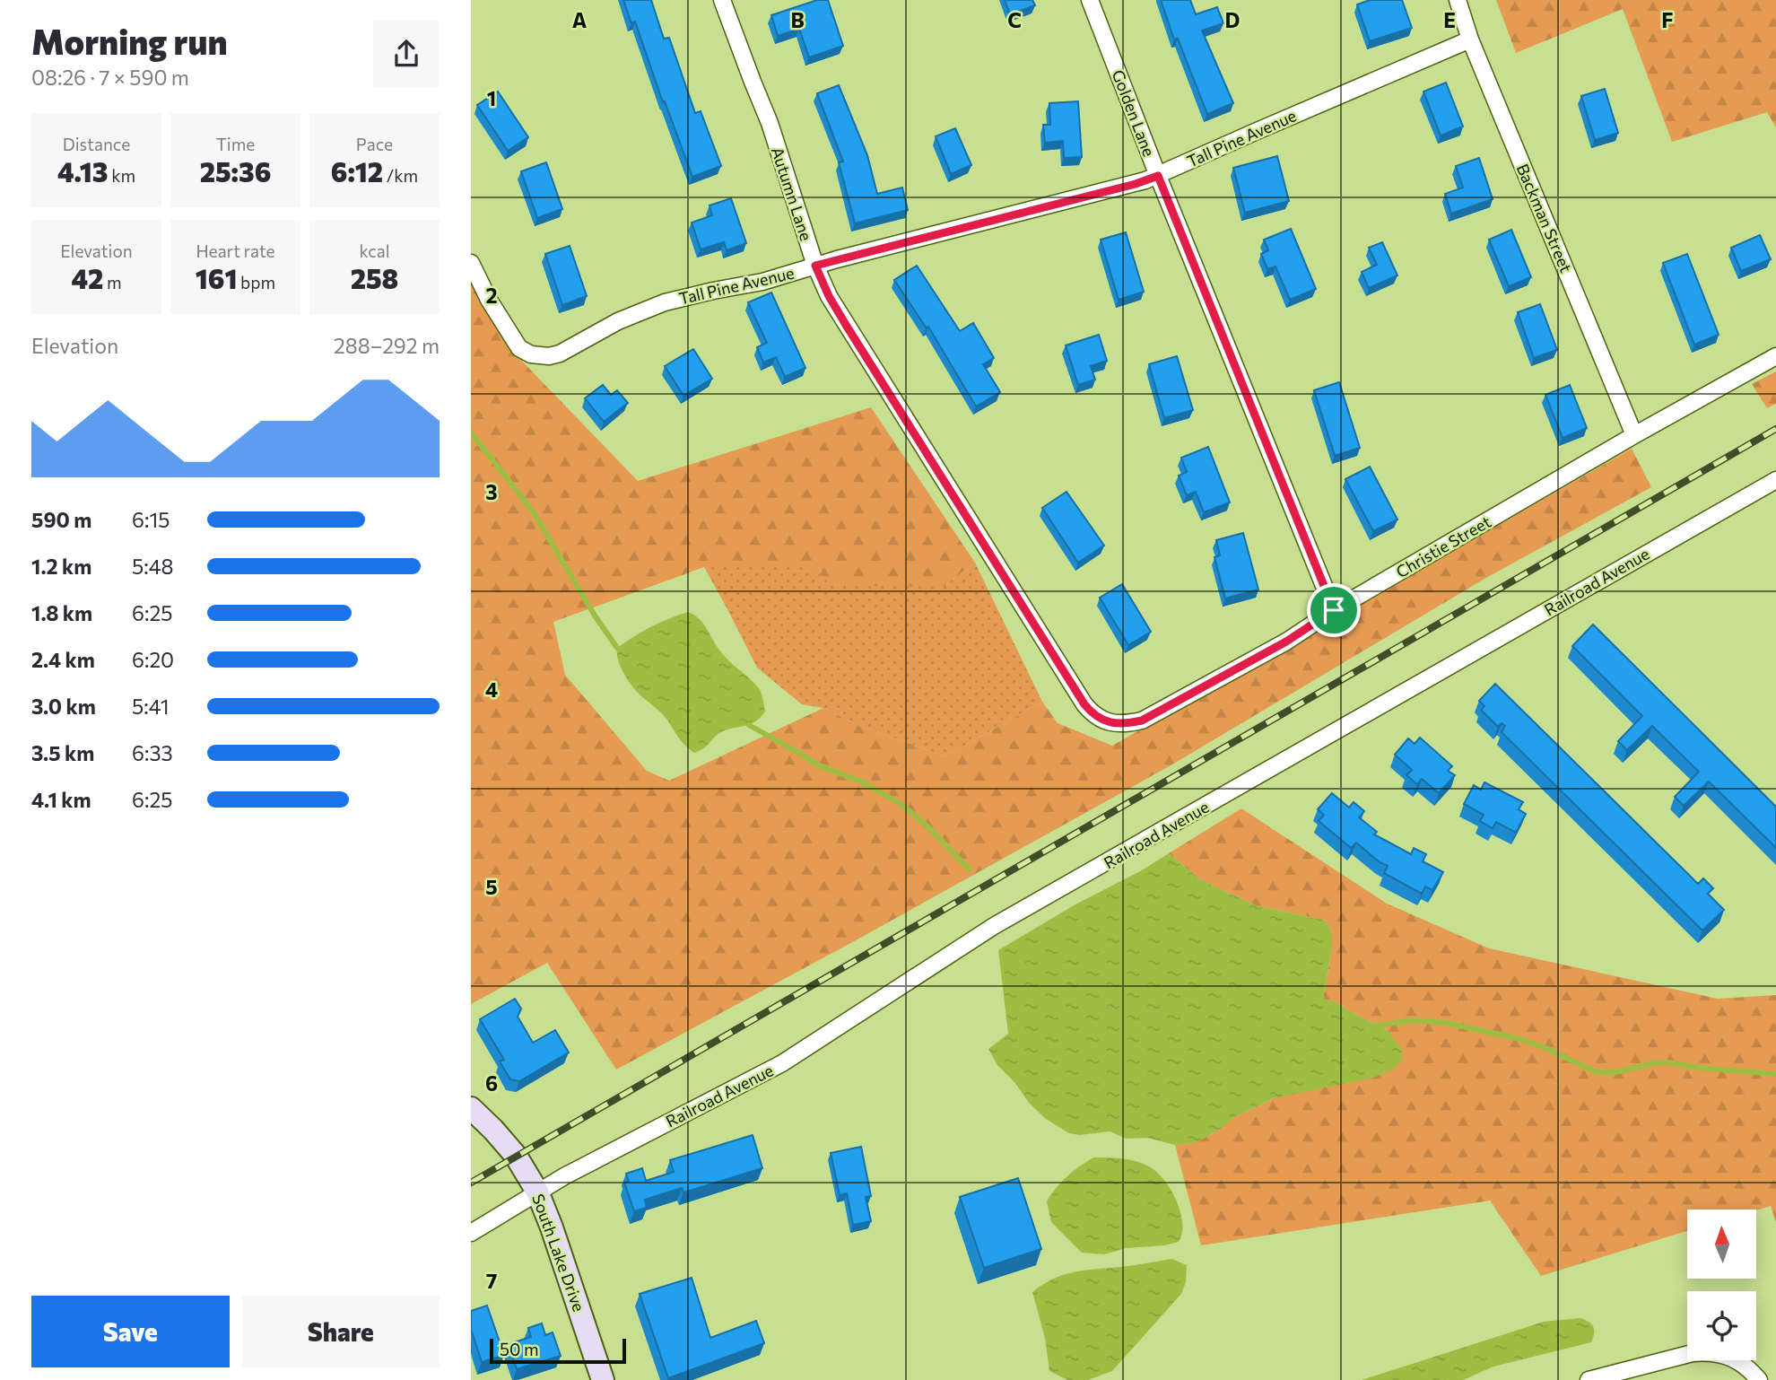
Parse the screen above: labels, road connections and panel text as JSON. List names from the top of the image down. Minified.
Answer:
{"streets":{"main road":["South Lake Drive"],"street":["Golden Lane","Tall Pine Avenue","Autumn Lane","Backman Street","Christie Street","Railroad Avenue"]},"crossings":[["Golden Lane","Tall Pine Avenue"],["Golden Lane","Christie Street"],["Tall Pine Avenue","Autumn Lane"],["Tall Pine Avenue","Backman Street"],["Autumn Lane","Christie Street"],["Backman Street","Christie Street"],["Railroad Avenue","South Lake Drive"]],"scale_bar":"50 m","north":"top","page":{"heading":["Morning run","08:26 · 7 × 590 m"],"stats":[["Distance","4.13 km"],["Time","25:36"],["Pace","6:12 /km"],["Elevation","42 m"],["Heart rate","161 bpm"],["kcal","258"]],"chart":["Elevation","288–292 m"],"list":[{"name":"590 m","note":"6:15"},{"name":"1.2 km","note":"5:48"},{"name":"1.8 km","note":"6:25"},{"name":"2.4 km","note":"6:20"},{"name":"3.0 km","note":"5:41"},{"name":"3.5 km","note":"6:33"},{"name":"4.1 km","note":"6:25"}],"buttons":["Save","Share"],"scale":"50 m"},"grid":{"columns":["A","B","C","D","E","F"],"rows":["1","2","3","4","5","6","7"]}}
